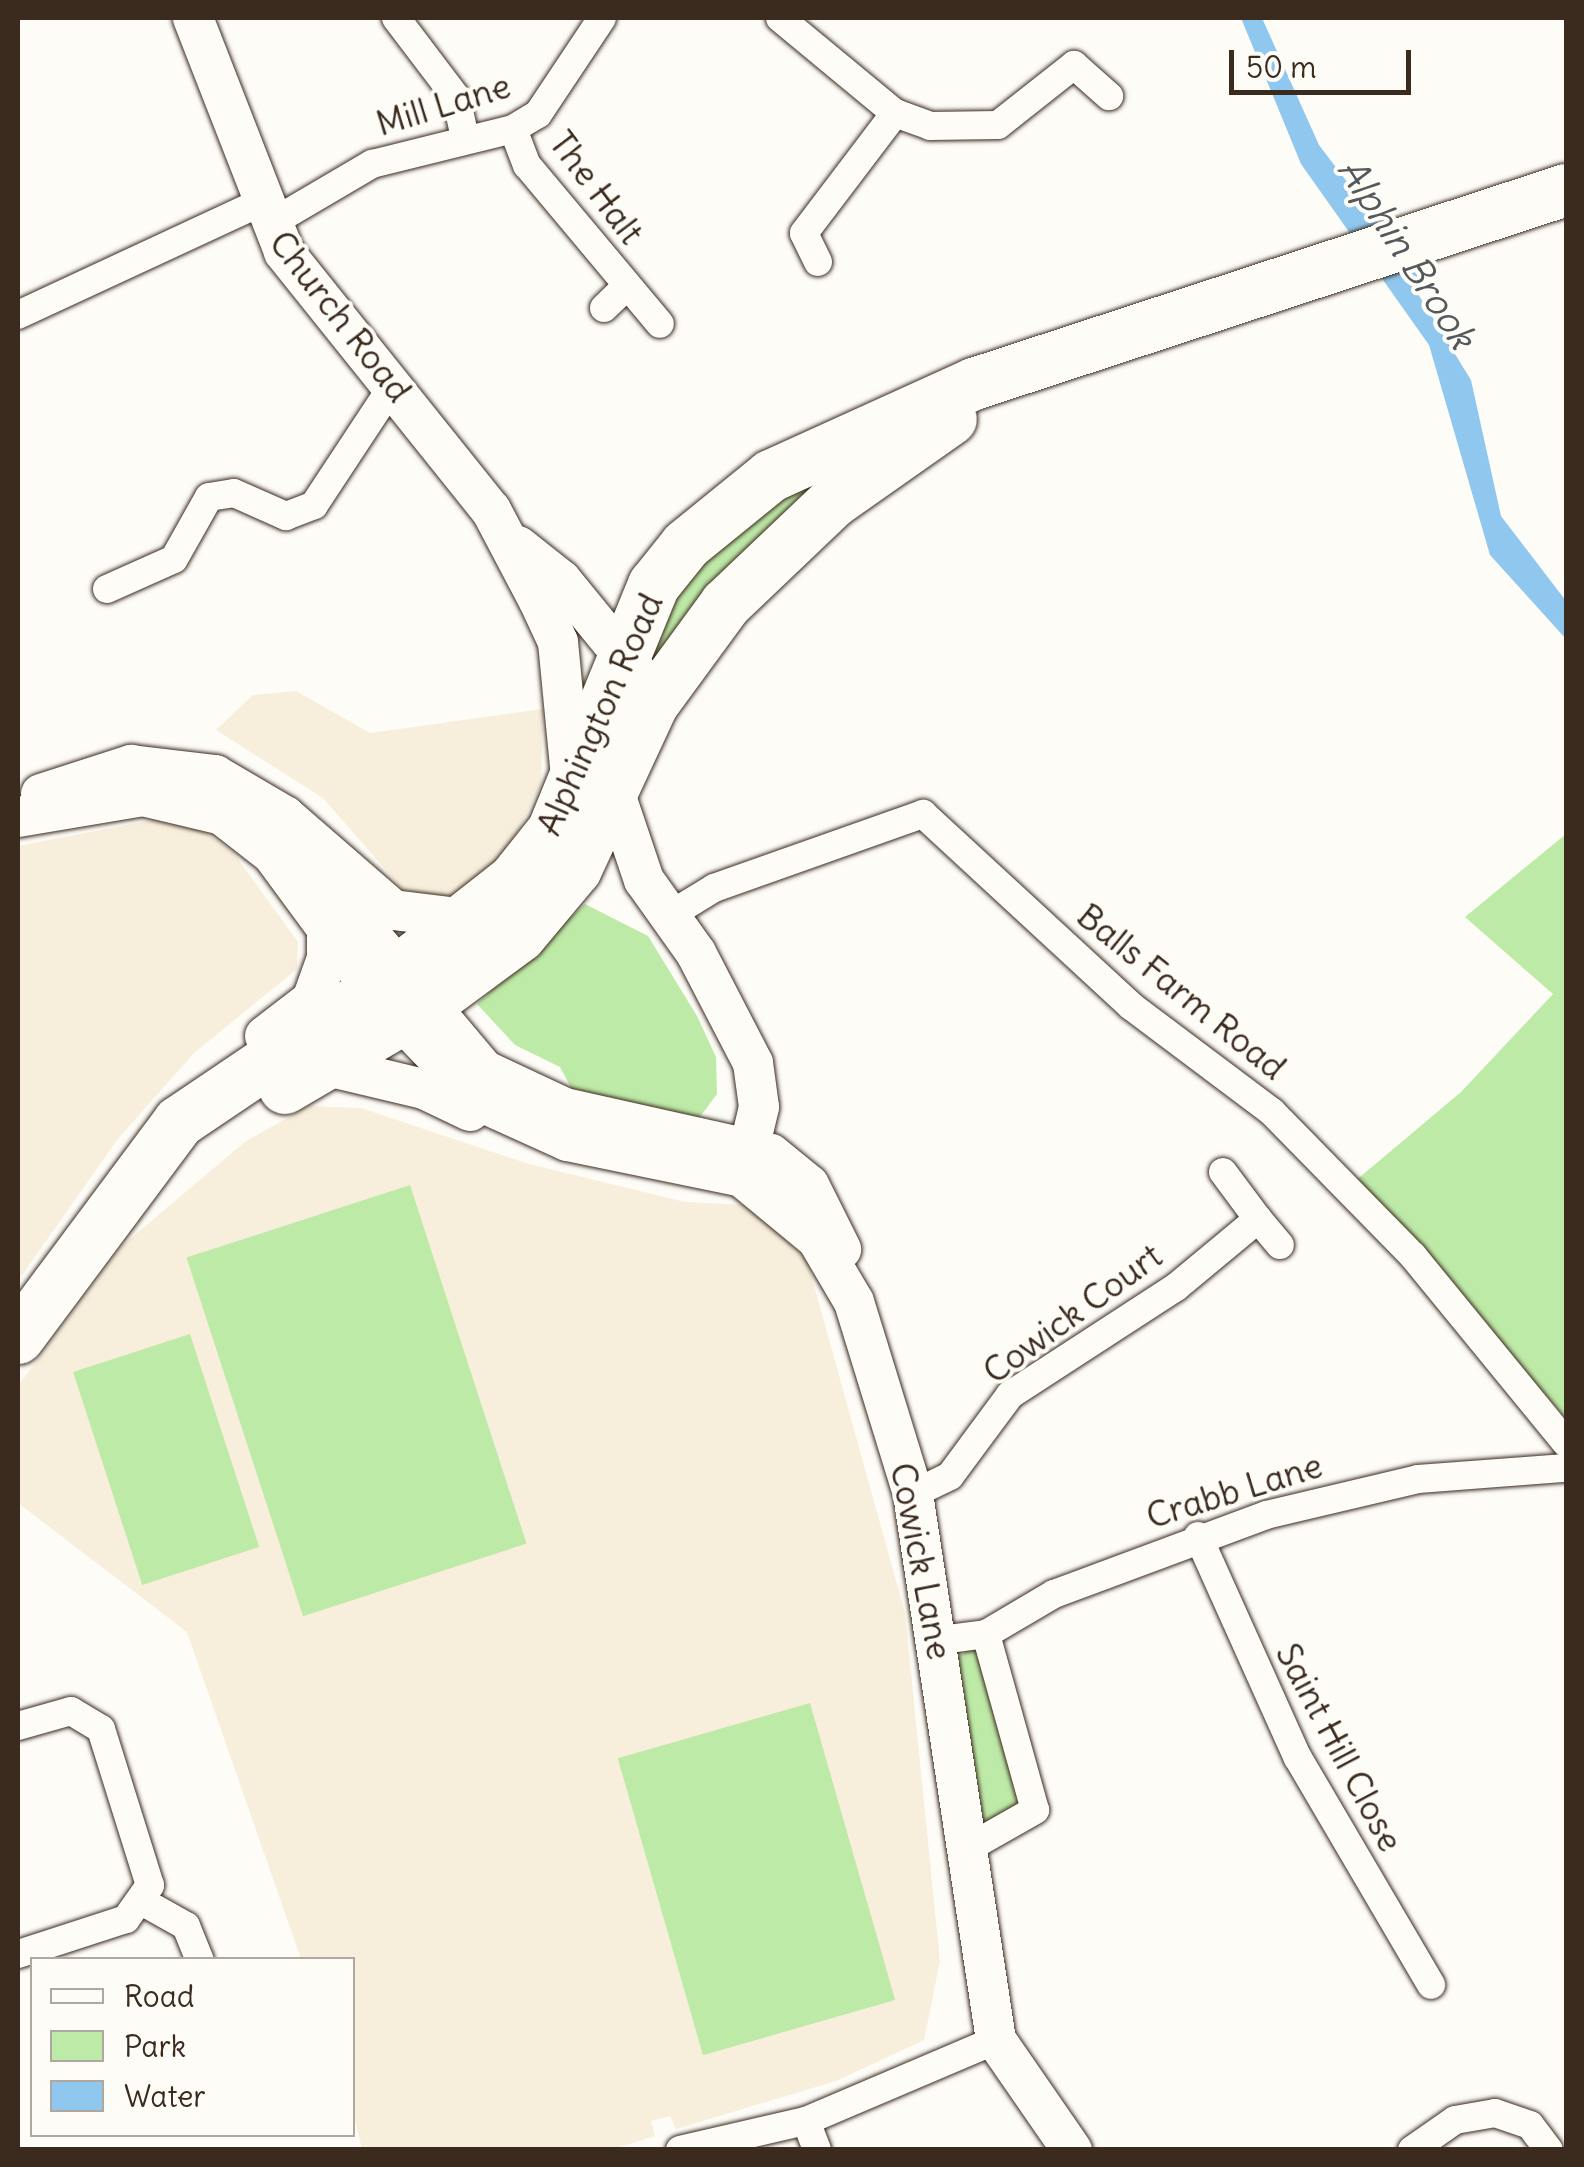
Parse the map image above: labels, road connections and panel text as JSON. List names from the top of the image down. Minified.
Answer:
{"streets":{"highway":["Alphington Road"],"street":["Mill Lane","The Halt","Church Road","Balls Farm Road","Cowick Court","Crabb Lane","Cowick Lane","Saint Hill Close"]},"crossings":[["Mill Lane","The Halt"],["Mill Lane","Church Road"],["Church Road","Alphington Road"],["Church Road","Balls Farm Road"],["Church Road","Cowick Lane"],["Cowick Court","Cowick Lane"],["Crabb Lane","Cowick Lane"],["Crabb Lane","Saint Hill Close"]],"water":["Alphin Brook"],"legend":["Road","Park","Water"],"scale_bar":"50 m"}
